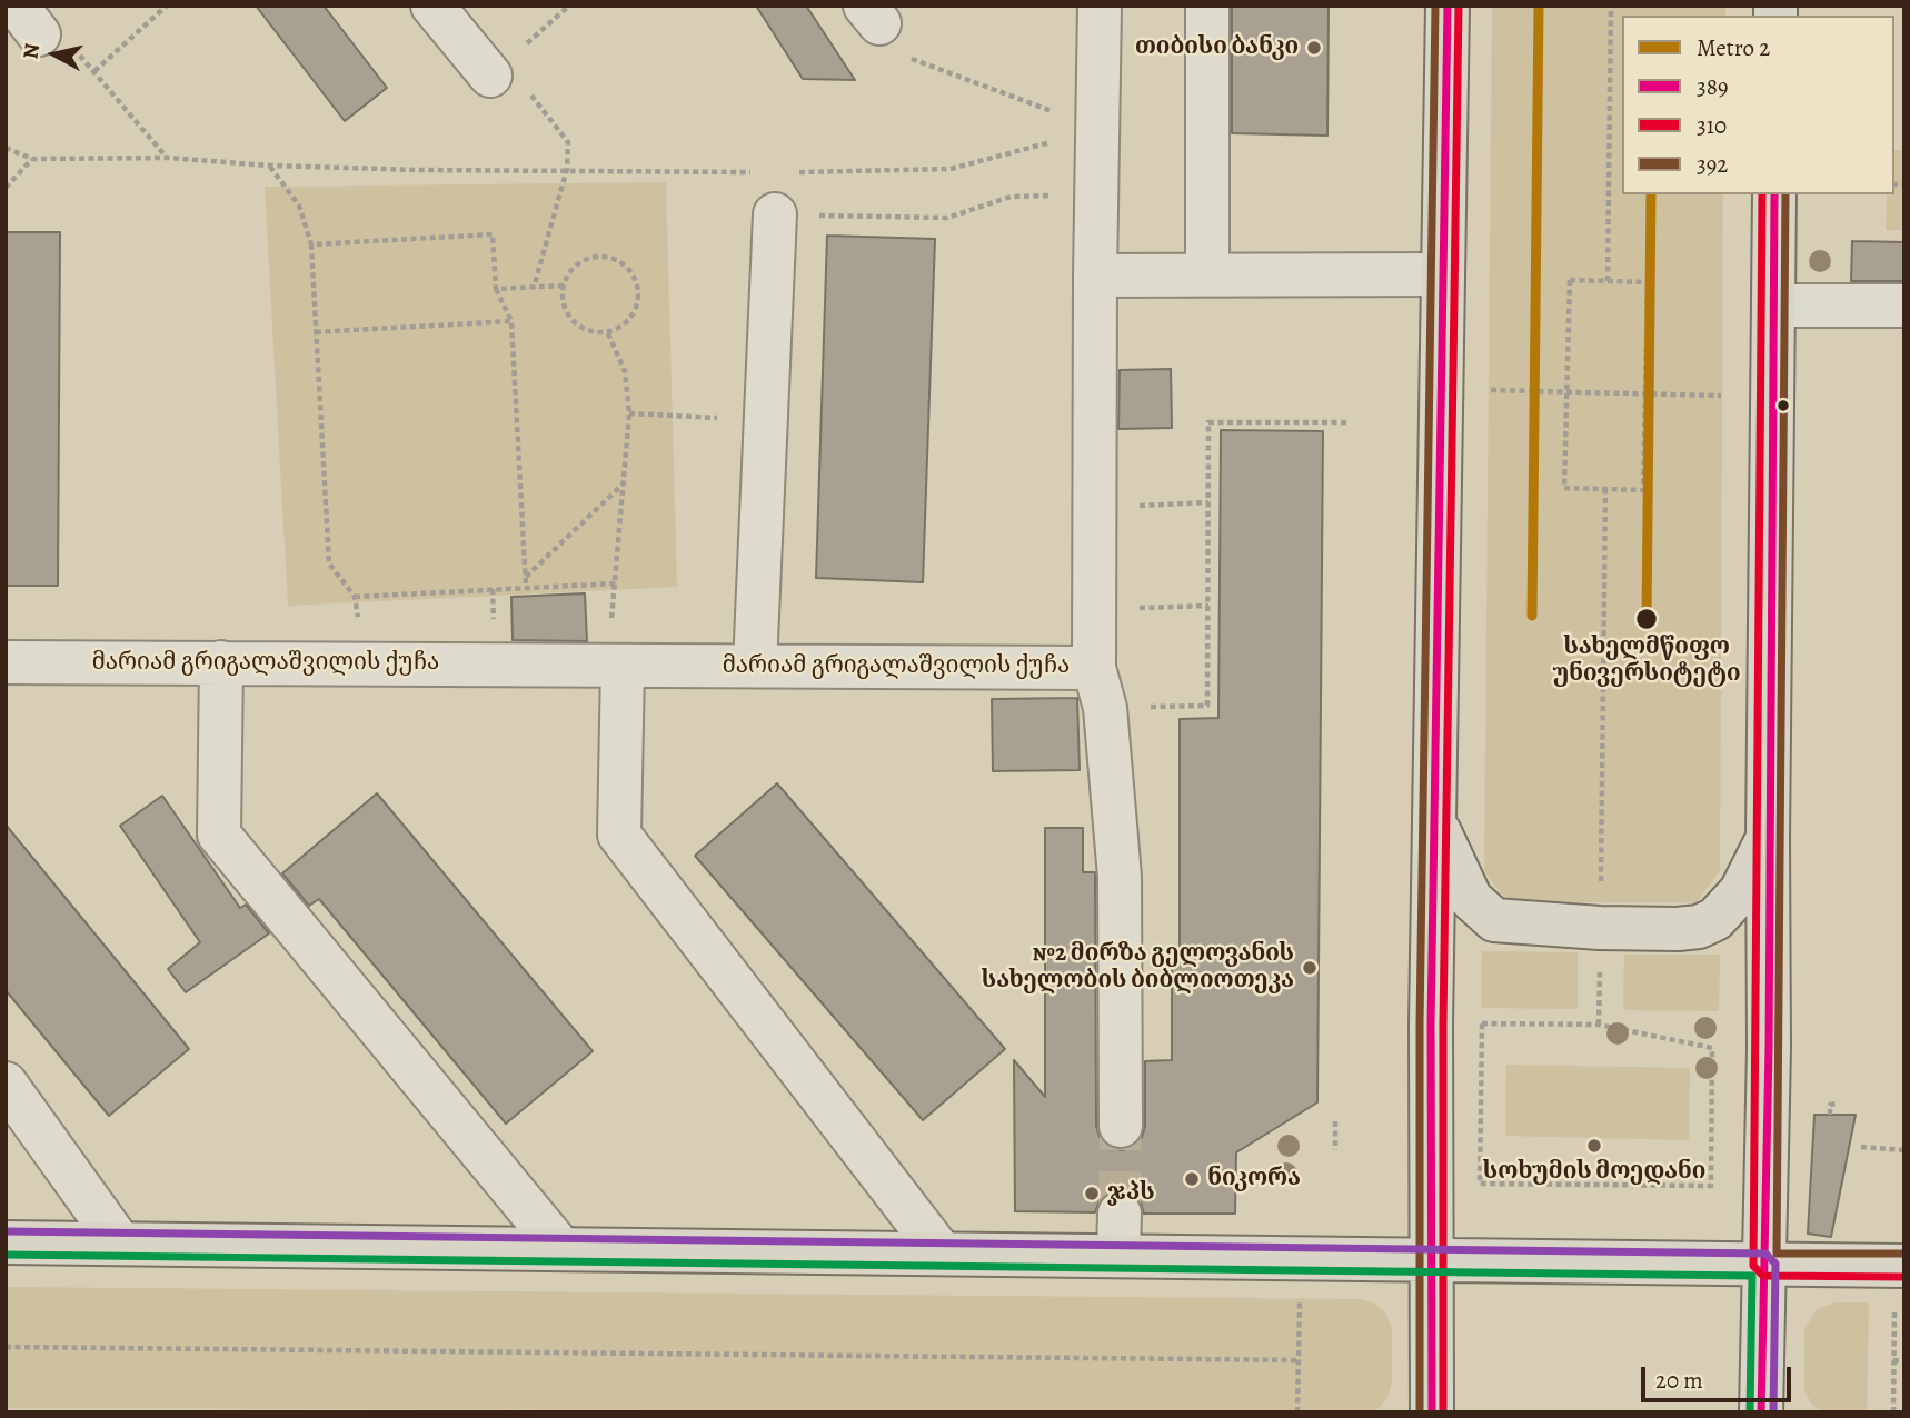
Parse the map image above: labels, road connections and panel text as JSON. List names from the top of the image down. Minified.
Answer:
{"streets":{"street":["მარიამ გრიგალაშვილის ქუჩა"]},"places":["თიბისი ბანკი","სახელმწიფო უნივერსიტეტი","№2 მირზა გელოვანის სახელობის ბიბლიოთეკა","სოხუმის მოედანი","ნიკორა","ჯპს"],"lines":["metro line 2","transit line 389","transit line 310","transit line 392"],"legend":["Metro 2","389","310","392"],"scale_bar":"20 m","north":"left"}
